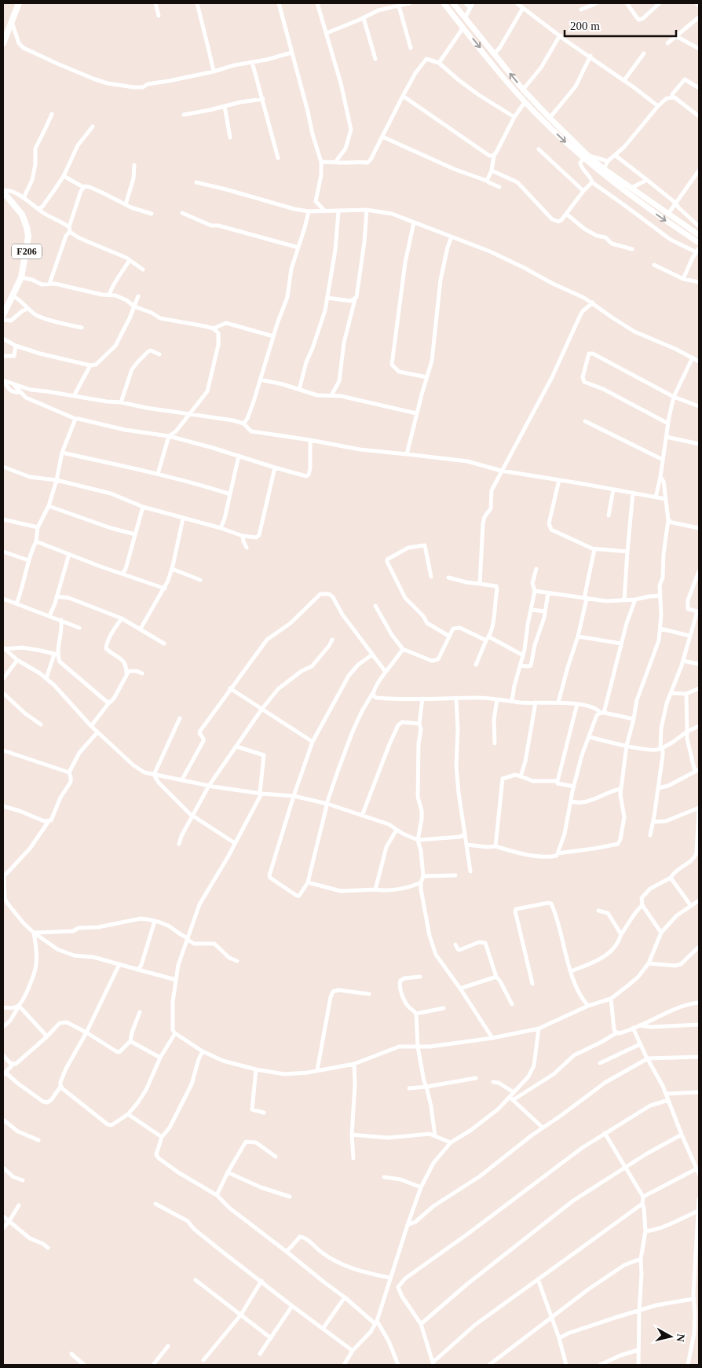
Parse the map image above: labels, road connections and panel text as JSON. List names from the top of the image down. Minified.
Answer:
{"streets":{"main road":["F206"]},"scale_bar":"200 m","north":"right"}
